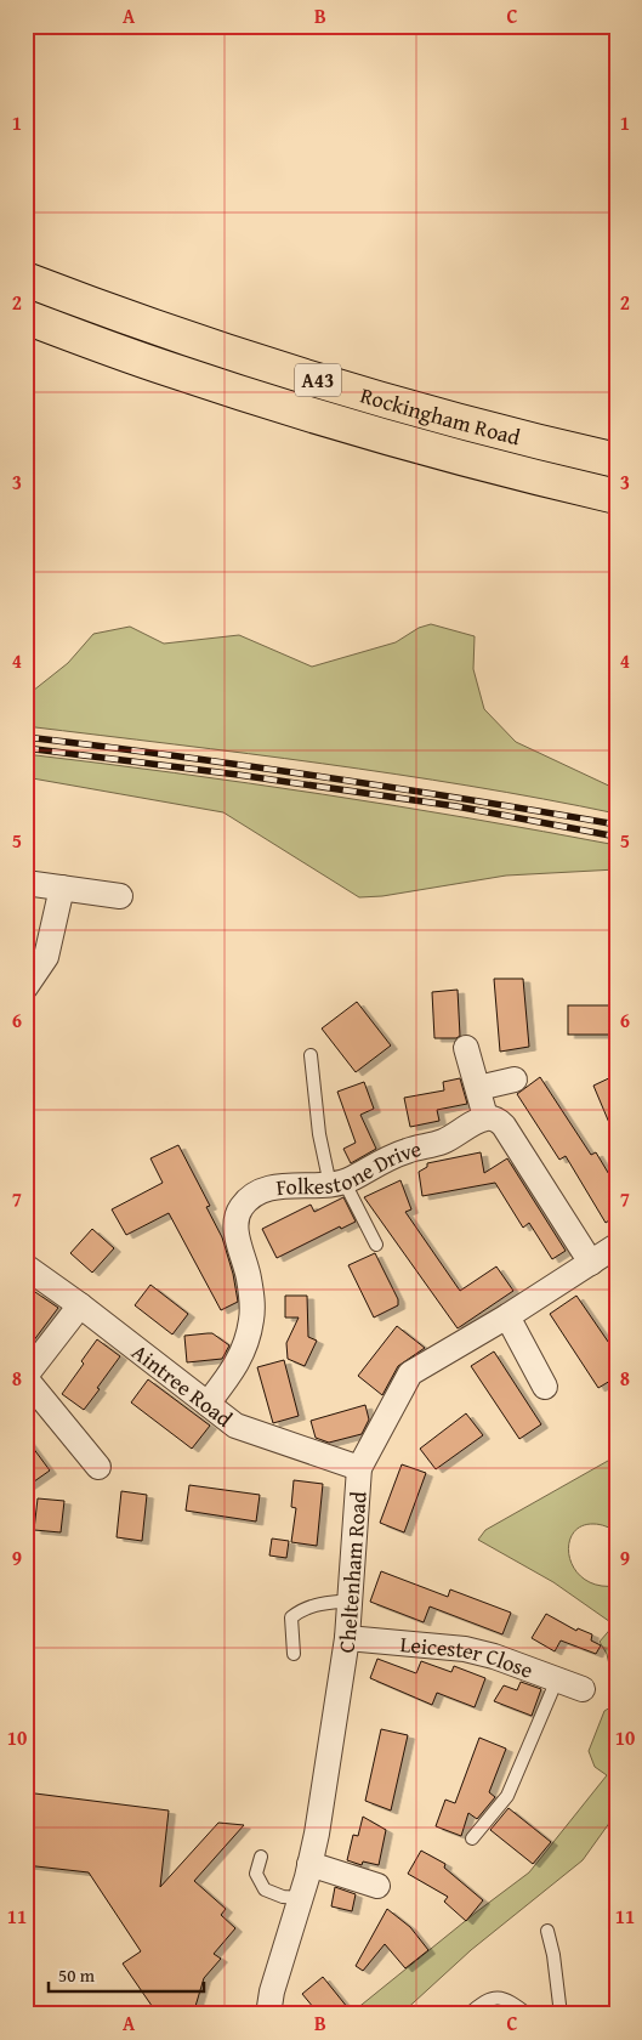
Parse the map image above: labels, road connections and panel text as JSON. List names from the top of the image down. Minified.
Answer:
{"streets":{"highway":["A43","Rockingham Road"],"street":["Folkestone Drive","Aintree Road","Cheltenham Road","Leicester Close"]},"crossings":[["Folkestone Drive","Aintree Road"],["Aintree Road","Cheltenham Road"],["Cheltenham Road","Leicester Close"]],"scale_bar":"50 m","grid":{"columns":["A","B","C"],"rows":["1","2","3","4","5","6","7","8","9","10","11"]}}
